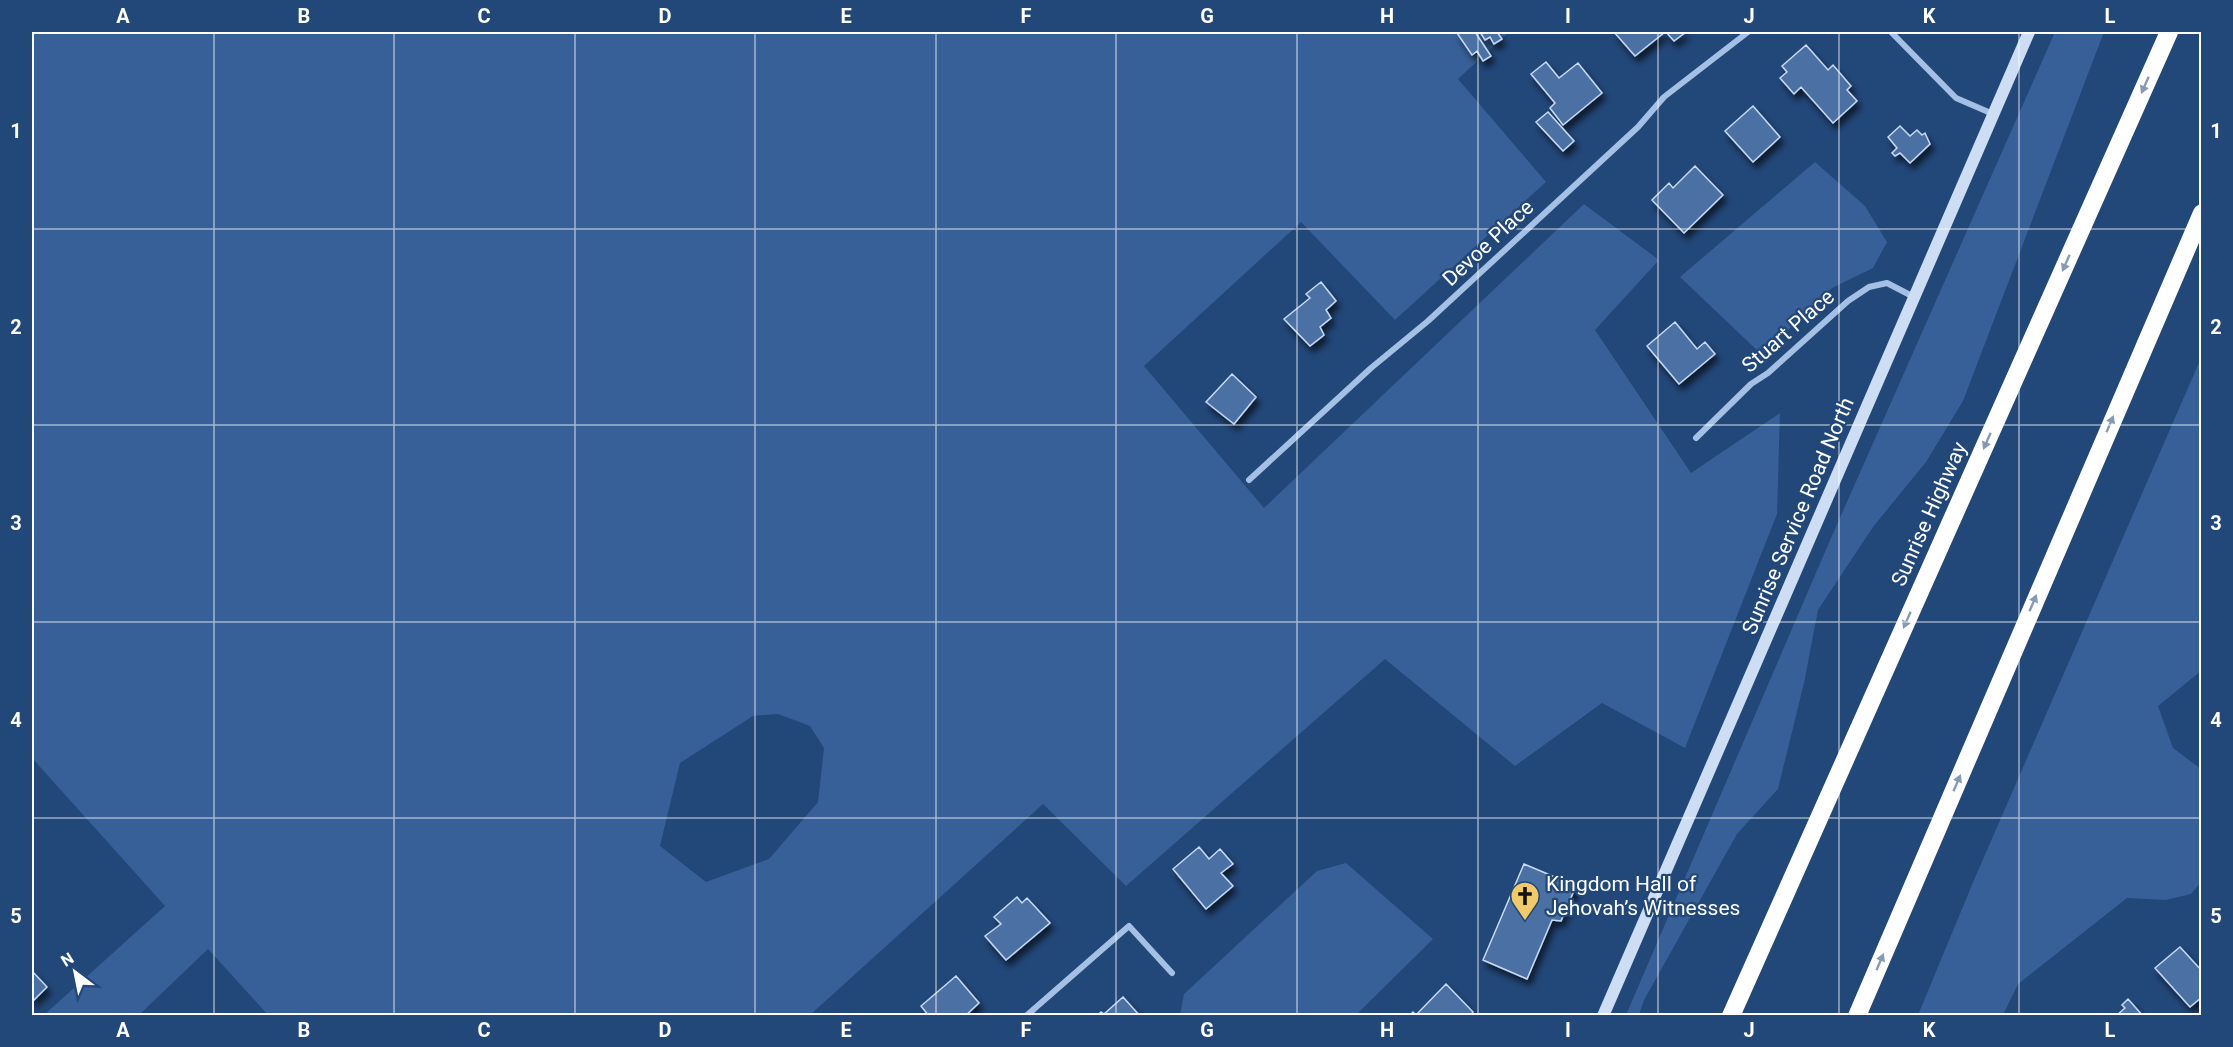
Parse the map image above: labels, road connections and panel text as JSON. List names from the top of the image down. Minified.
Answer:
{"streets":{"highway":["Sunrise Highway"],"street":["Devoe Place","Stuart Place","Sunrise Service Road North"]},"crossings":[["Stuart Place","Sunrise Service Road North"]],"places":{"church":["Kingdom Hall of Jehovah’s Witnesses"]},"north":"top left","grid":{"columns":["A","B","C","D","E","F","G","H","I","J","K","L"],"rows":["1","2","3","4","5"]}}
